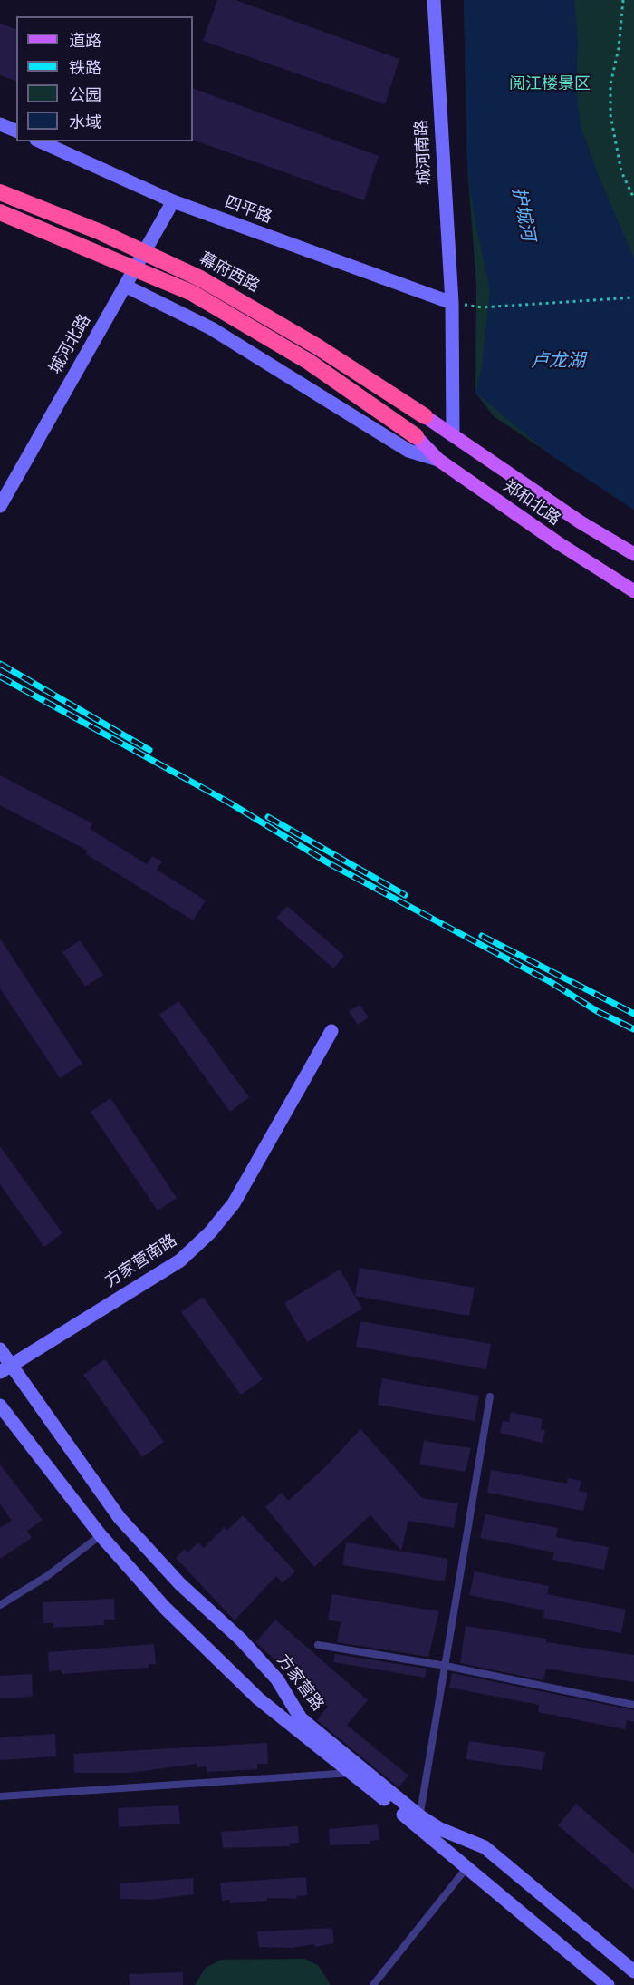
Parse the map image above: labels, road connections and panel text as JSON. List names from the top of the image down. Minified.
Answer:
{"streets":{"highway":["幕府西路"],"main road":["郑和北路"],"street":["城河南路","四平路","城河北路","方家营南路","方家营路"]},"crossings":[["城河南路","四平路"],["城河南路","郑和北路"],["四平路","城河北路"],["幕府西路","郑和北路"],["方家营南路","方家营路"]],"water":["护城河","卢龙湖"],"parks":["阅江楼景区"],"legend":["道路","铁路","公园","水域"]}
